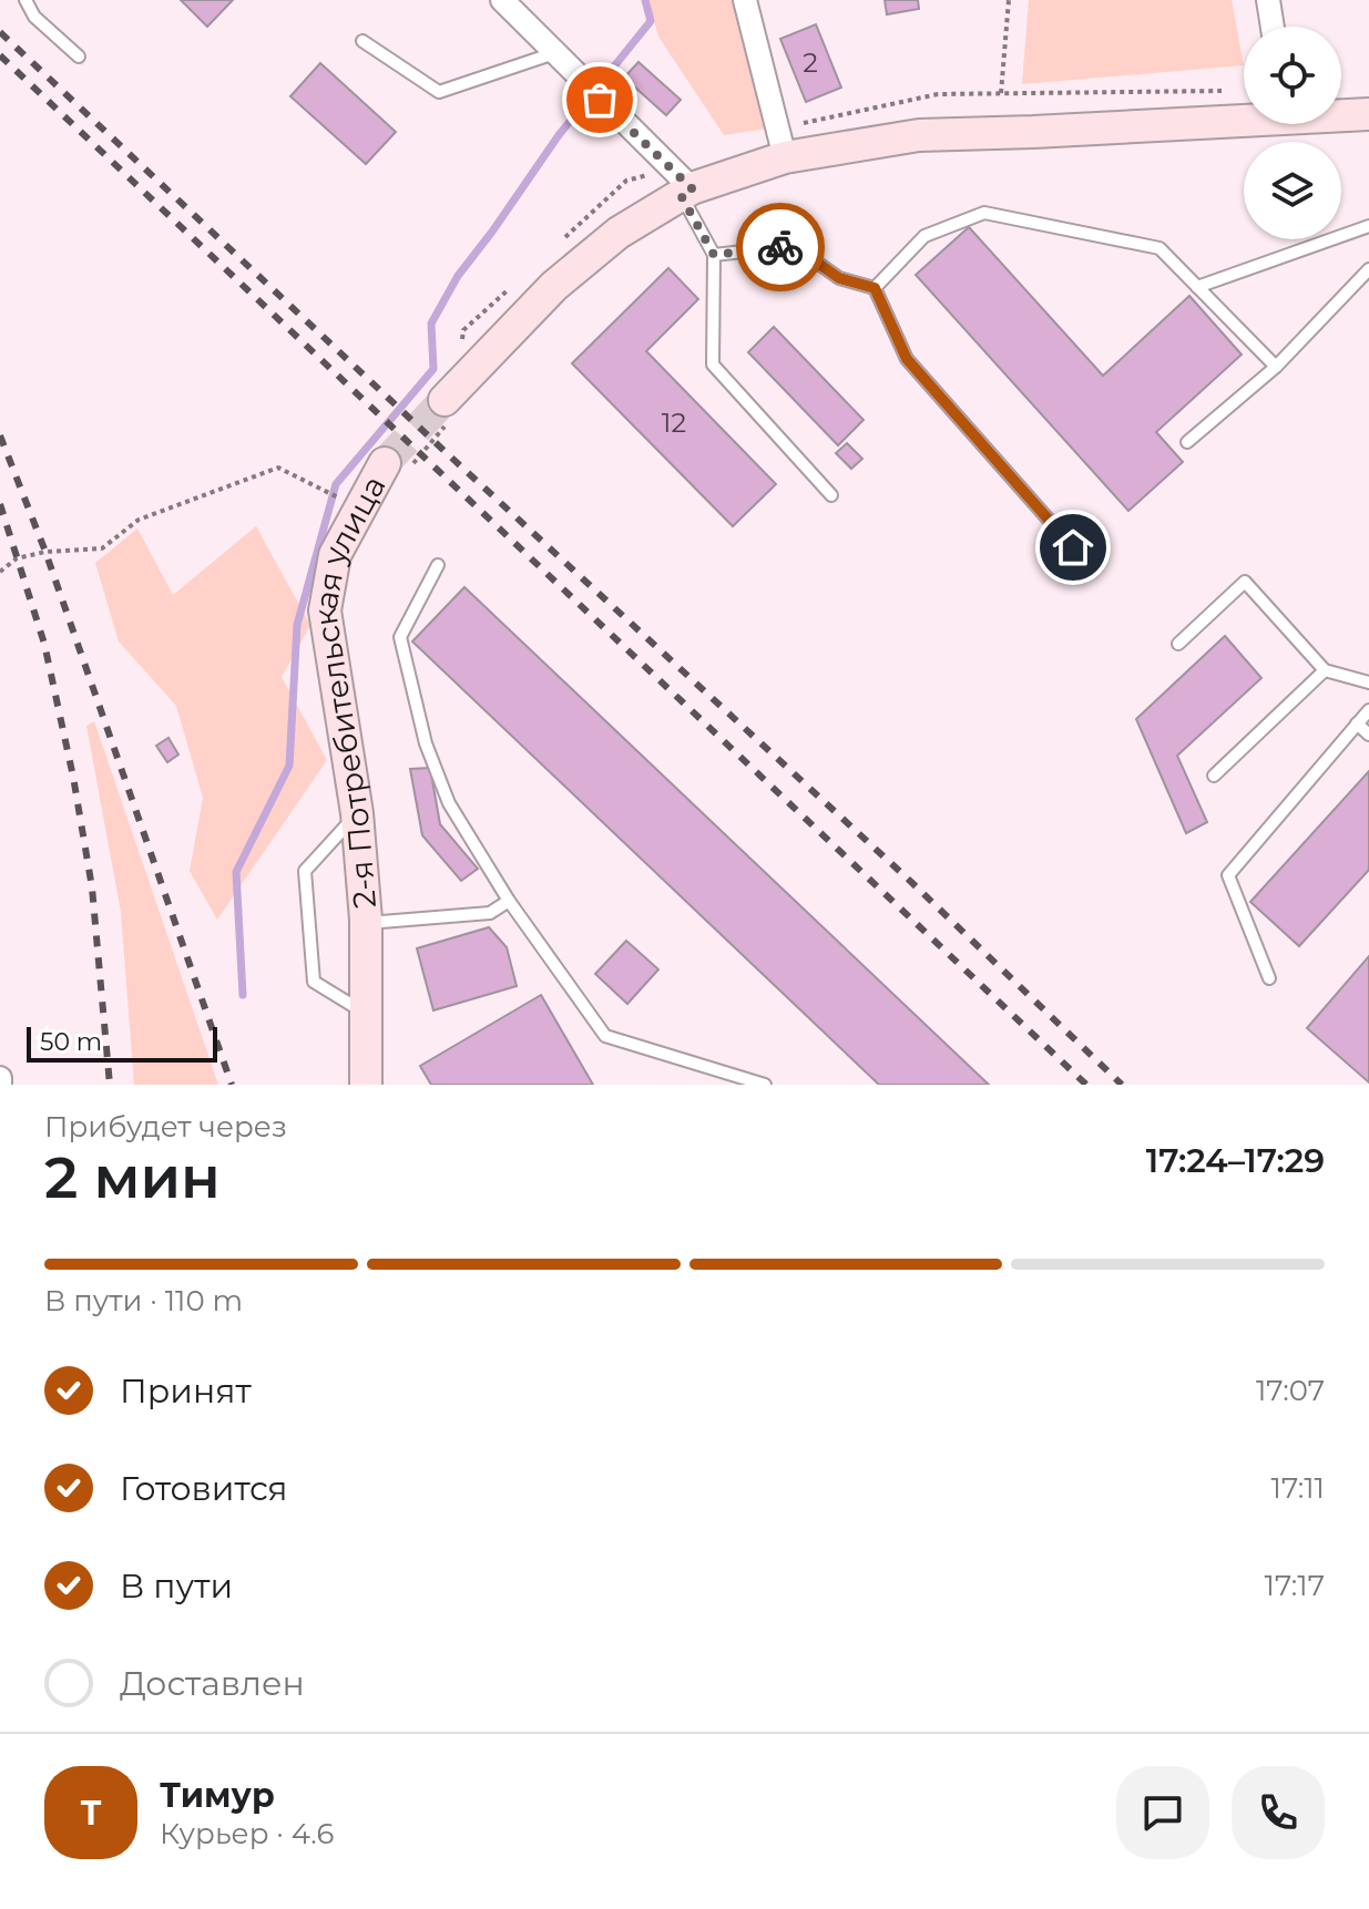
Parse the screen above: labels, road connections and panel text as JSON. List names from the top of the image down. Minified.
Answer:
{"streets":{"street":["2-я Потребительская улица"]},"house_numbers":["2","12"],"scale_bar":"50 m","page":{"scale":"50 m","heading":["2 мин","Прибудет через","17:24–17:29"],"panel":["Тимур","Курьер · 4.6"],"bar":"В пути · 110 m","list":[["Принят","17:07"],["Готовится","17:11"],["В пути","17:17"],"Доставлен"],"round":"Т"}}
